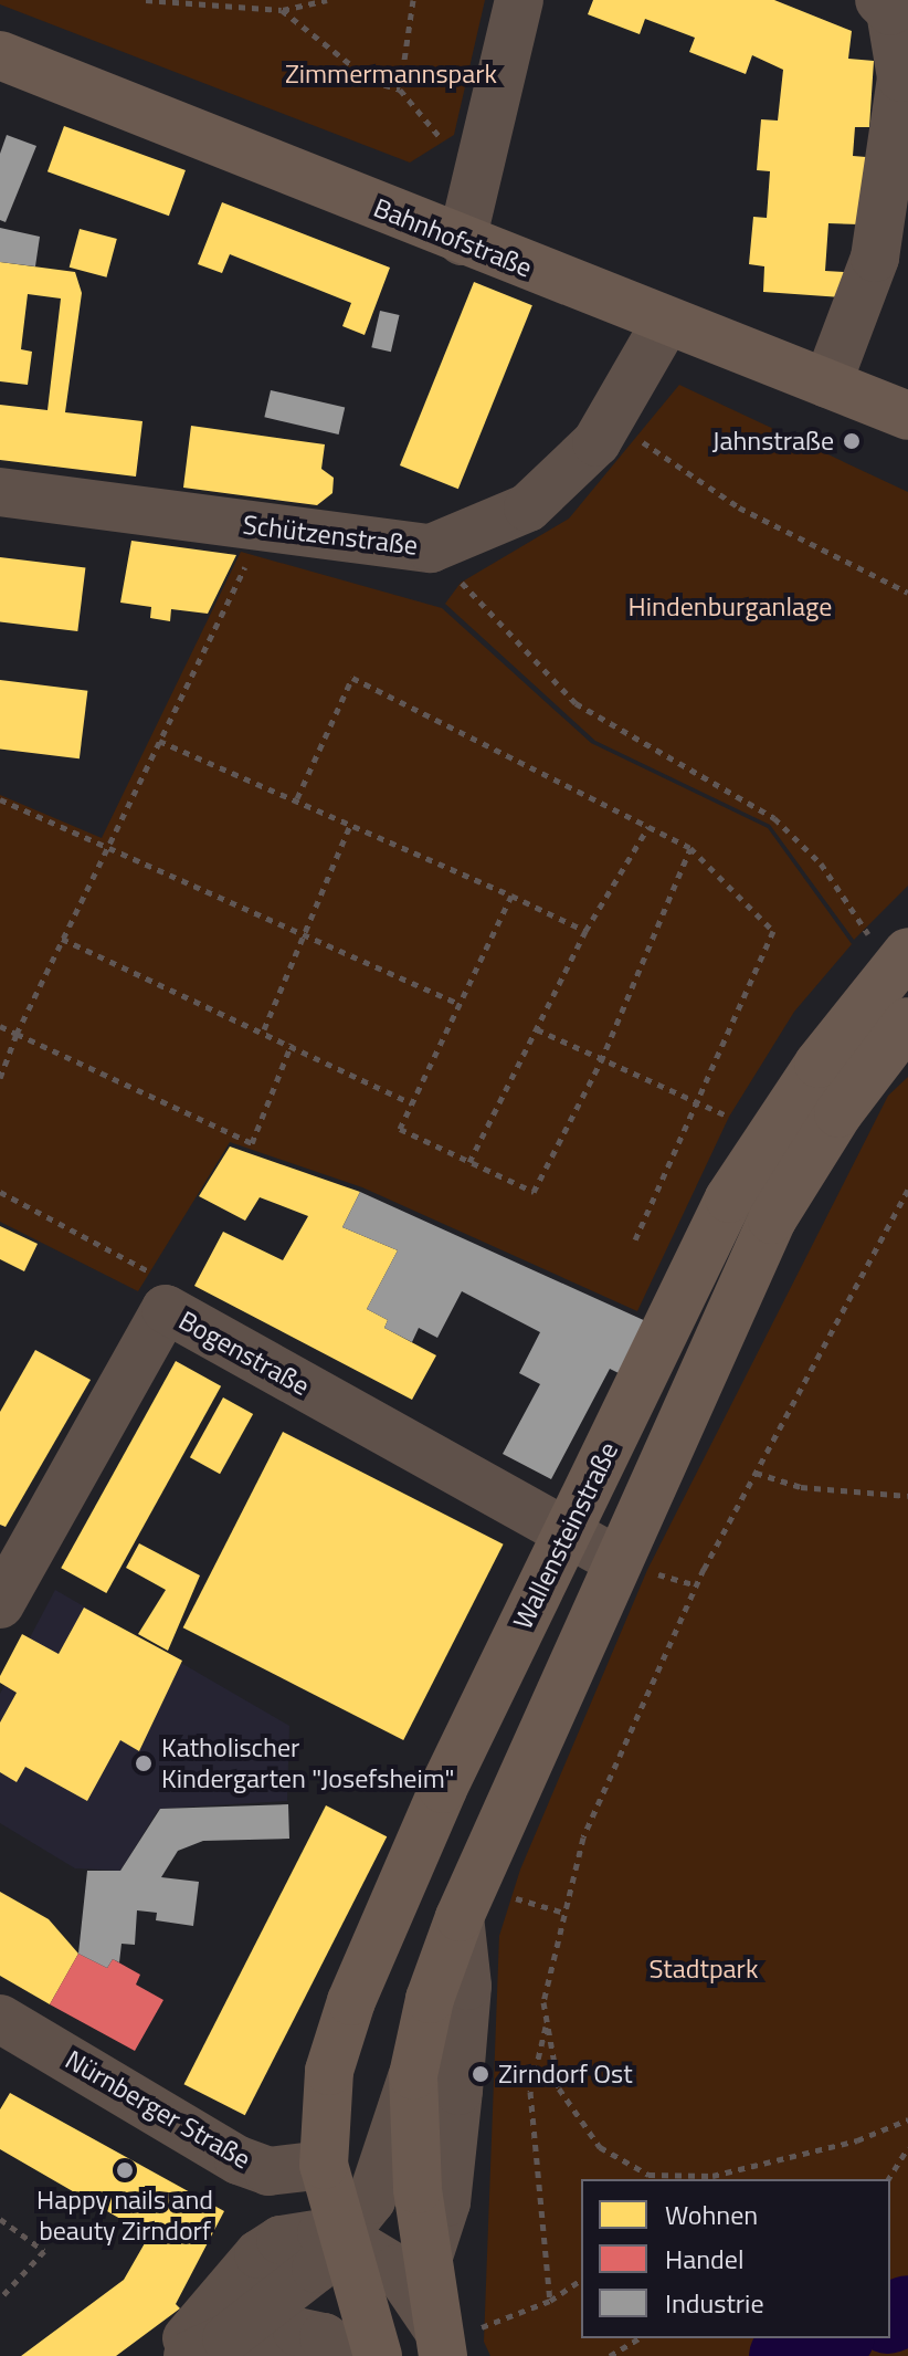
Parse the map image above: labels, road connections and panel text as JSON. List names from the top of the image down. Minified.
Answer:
{"streets":{"main road":["Bahnhofstraße","Wallensteinstraße"],"street":["Schützenstraße","Bogenstraße","Nürnberger Straße"]},"crossings":[["Bahnhofstraße","Schützenstraße"],["Bogenstraße","Wallensteinstraße"],["Wallensteinstraße","Nürnberger Straße"]],"parks":["Zimmermannspark","Hindenburganlage","Stadtpark"],"places":["Jahnstraße","Katholischer Kindergarten \"Josefsheim\"","Zirndorf Ost","Happy nails and beauty Zirndorf"],"legend":["Wohnen","Handel","Industrie"]}
